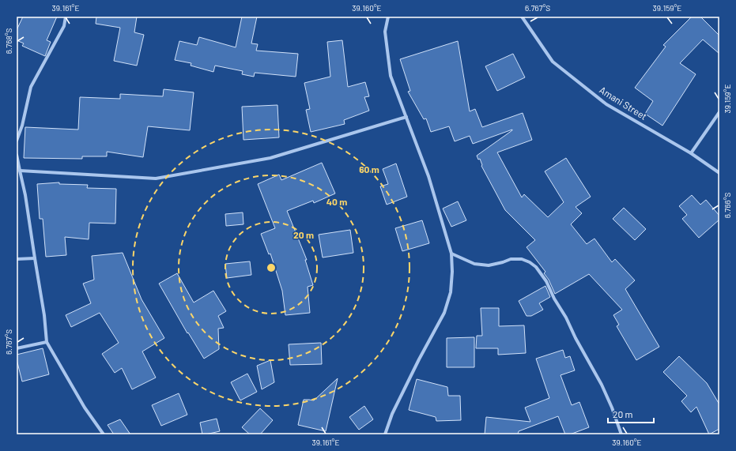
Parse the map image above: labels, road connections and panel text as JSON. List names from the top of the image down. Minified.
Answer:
{"streets":{"street":["Amani Street"]},"scale_bar":"20 m","coordinates":["39.161°E","39.160°E","6.767°S","39.159°E","6.768°S","6.766°S"],"rings":["60 m","40 m","20 m"]}
